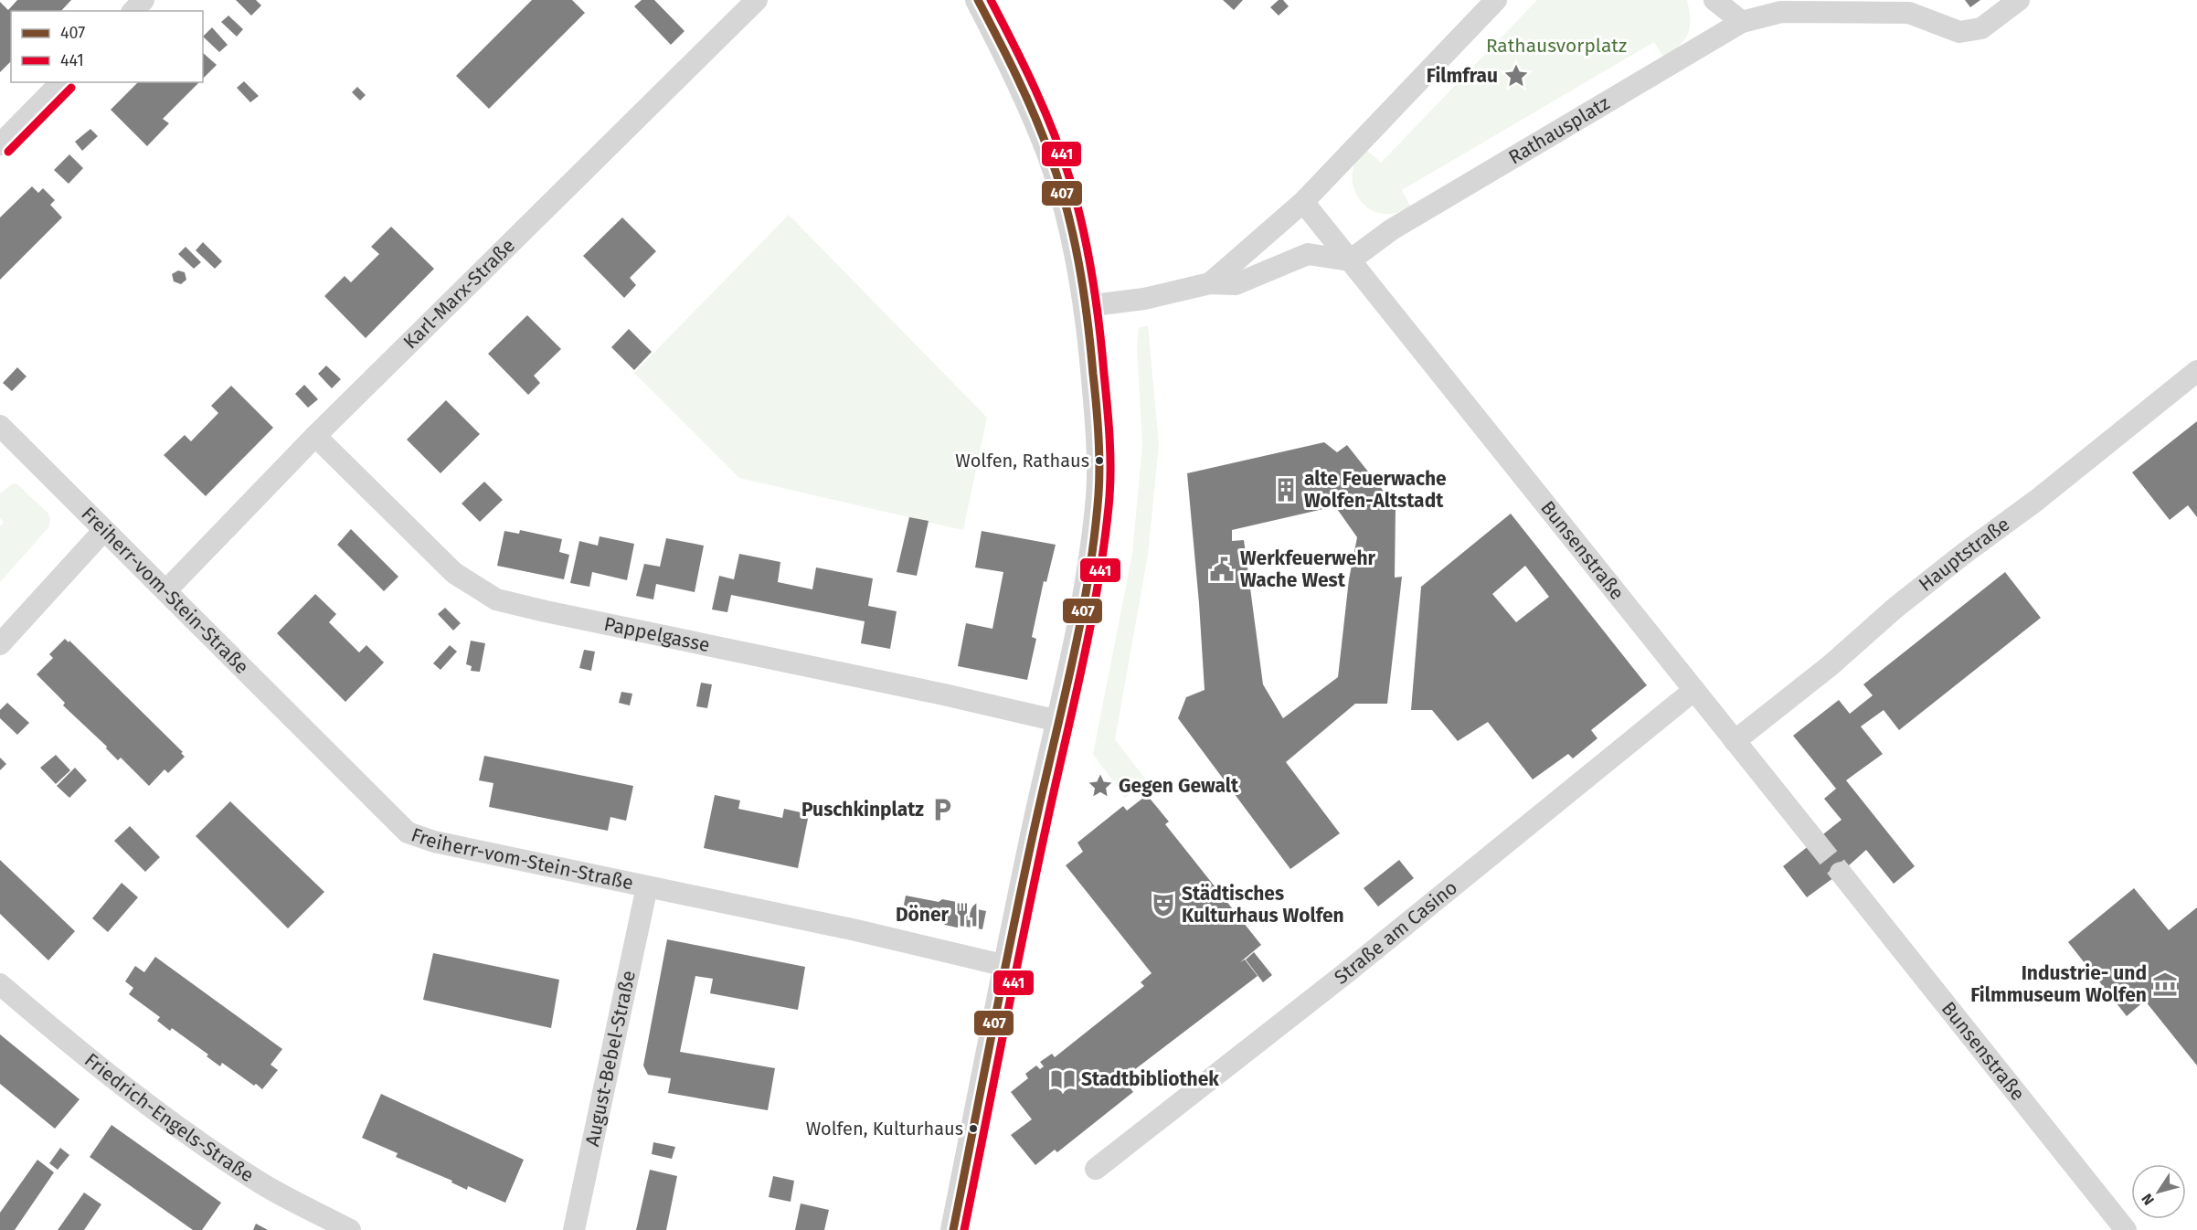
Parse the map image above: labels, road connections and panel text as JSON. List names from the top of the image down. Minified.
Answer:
{"streets":{"street":["Rathausplatz","Karl-Marx-Straße","Bunsenstraße","Hauptstraße","Freiherr-vom-Stein-Straße","Pappelgasse","Straße am Casino","August-Bebel-Straße","Friedrich-Engels-Straße"]},"crossings":[["Rathausplatz","Bunsenstraße"],["Karl-Marx-Straße","Freiherr-vom-Stein-Straße"],["Karl-Marx-Straße","Pappelgasse"],["Bunsenstraße","Hauptstraße"],["Bunsenstraße","Straße am Casino"],["Freiherr-vom-Stein-Straße","August-Bebel-Straße"]],"parks":["Rathausvorplatz"],"places":{"place":["Filmfrau","Gegen Gewalt"],"other":["Wolfen, Rathaus","Wolfen, Kulturhaus"],"building":["alte Feuerwache Wolfen-Altstadt"],"public building":["Werkfeuerwehr Wache West"],"parking":["Puschkinplatz"],"theatre":["Städtisches Kulturhaus Wolfen"],"restaurant":["Döner"],"museum":["Industrie- und Filmmuseum Wolfen"],"library":["Stadtbibliothek"]},"lines":["transit line 407","transit line 441"],"legend":["407","441"],"north":"bottom left"}
